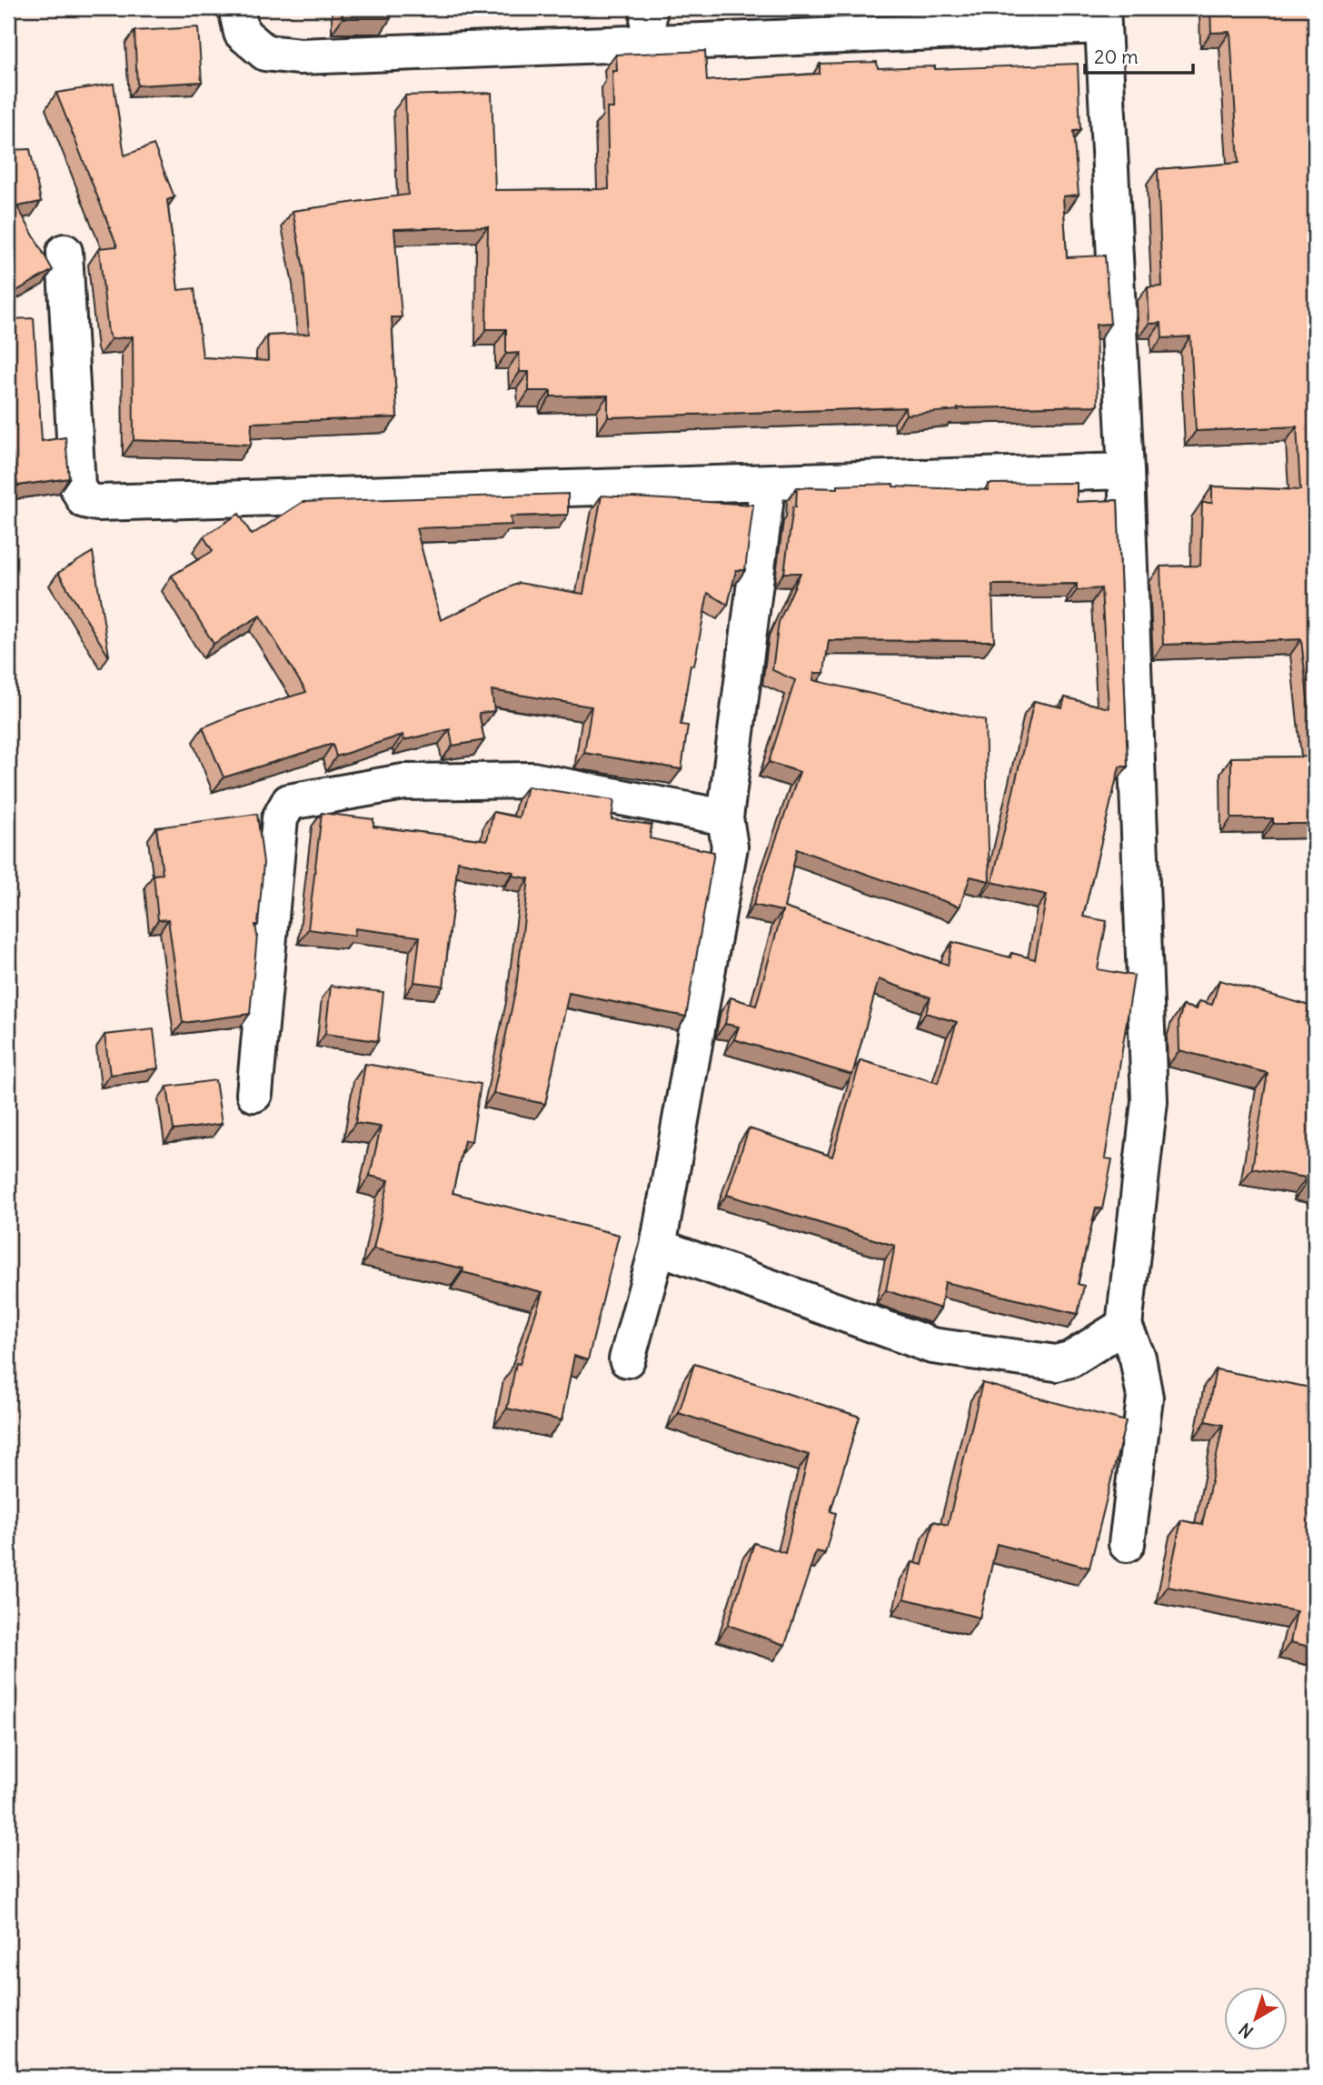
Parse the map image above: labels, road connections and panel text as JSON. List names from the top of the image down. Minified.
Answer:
{"scale_bar":"20 m","north":"bottom left"}
